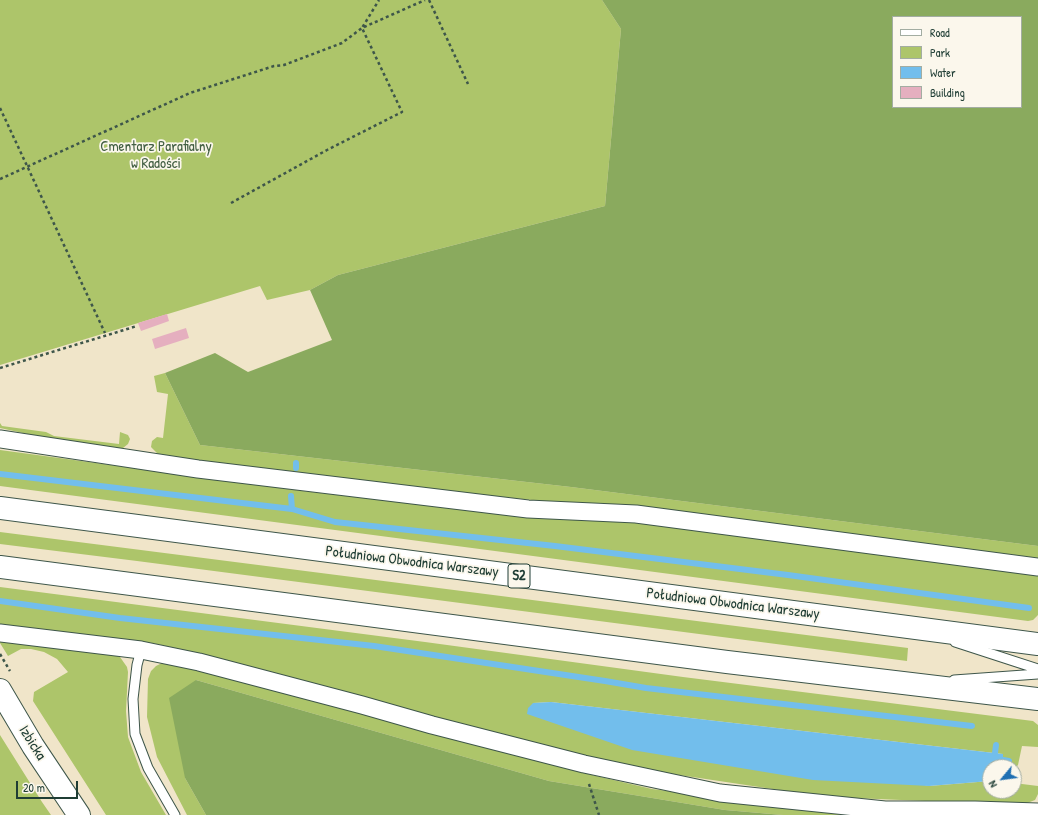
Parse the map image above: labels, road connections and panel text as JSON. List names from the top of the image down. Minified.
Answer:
{"streets":{"main road":["Południowa Obwodnica Warszawy","S2","Izbicka"]},"parks":["Cmentarz Parafialny w Radości"],"legend":["Road","Park","Water","Building"],"scale_bar":"20 m","north":"bottom left"}
